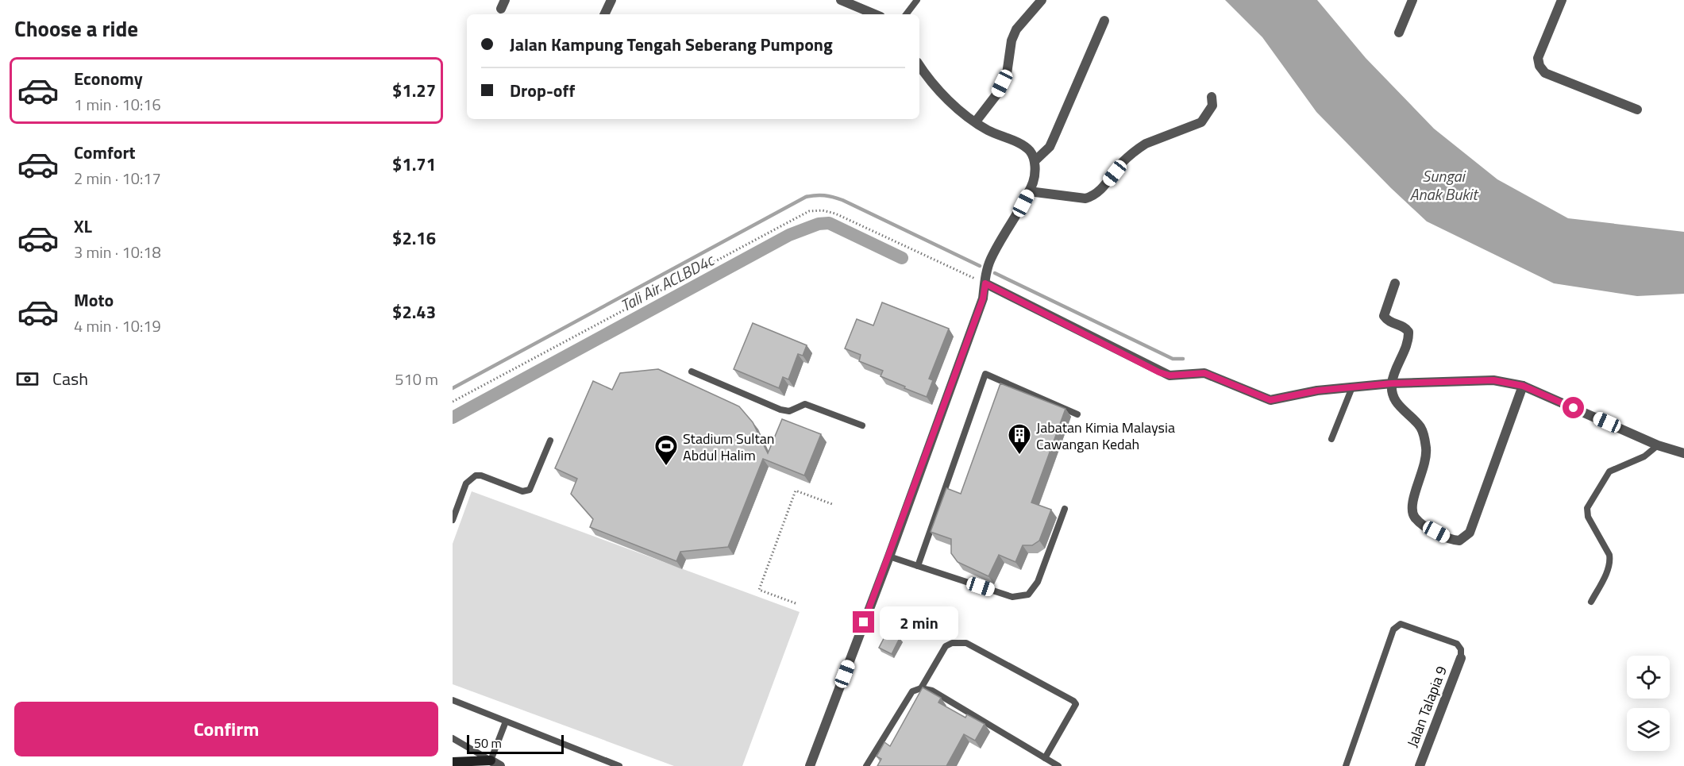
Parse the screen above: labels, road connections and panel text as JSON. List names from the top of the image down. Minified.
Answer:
{"streets":{"street":["Jalan Talapia 9"]},"water":["Sungai Anak Bukit","Tali Air ACLBD4c"],"places":{"building":["Jabatan Kimia Malaysia Cawangan Kedah"],"sports":["Stadium Sultan Abdul Halim"]},"scale_bar":"50 m","page":{"heading":"Choose a ride","banner":["Jalan Kampung Tengah Seberang Pumpong","Drop-off"],"list":[{"name":"Economy","note":"1 min · 10:16","value":"$1.27"},{"name":"Comfort","note":"2 min · 10:17","value":"$1.71"},{"name":"XL","note":"3 min · 10:18","value":"$2.16"},{"name":"Moto","note":"4 min · 10:19","value":"$2.43"}],"pay":["Cash","510 m"],"bubble":"2 min","buttons":"Confirm","scale":"50 m"}}
